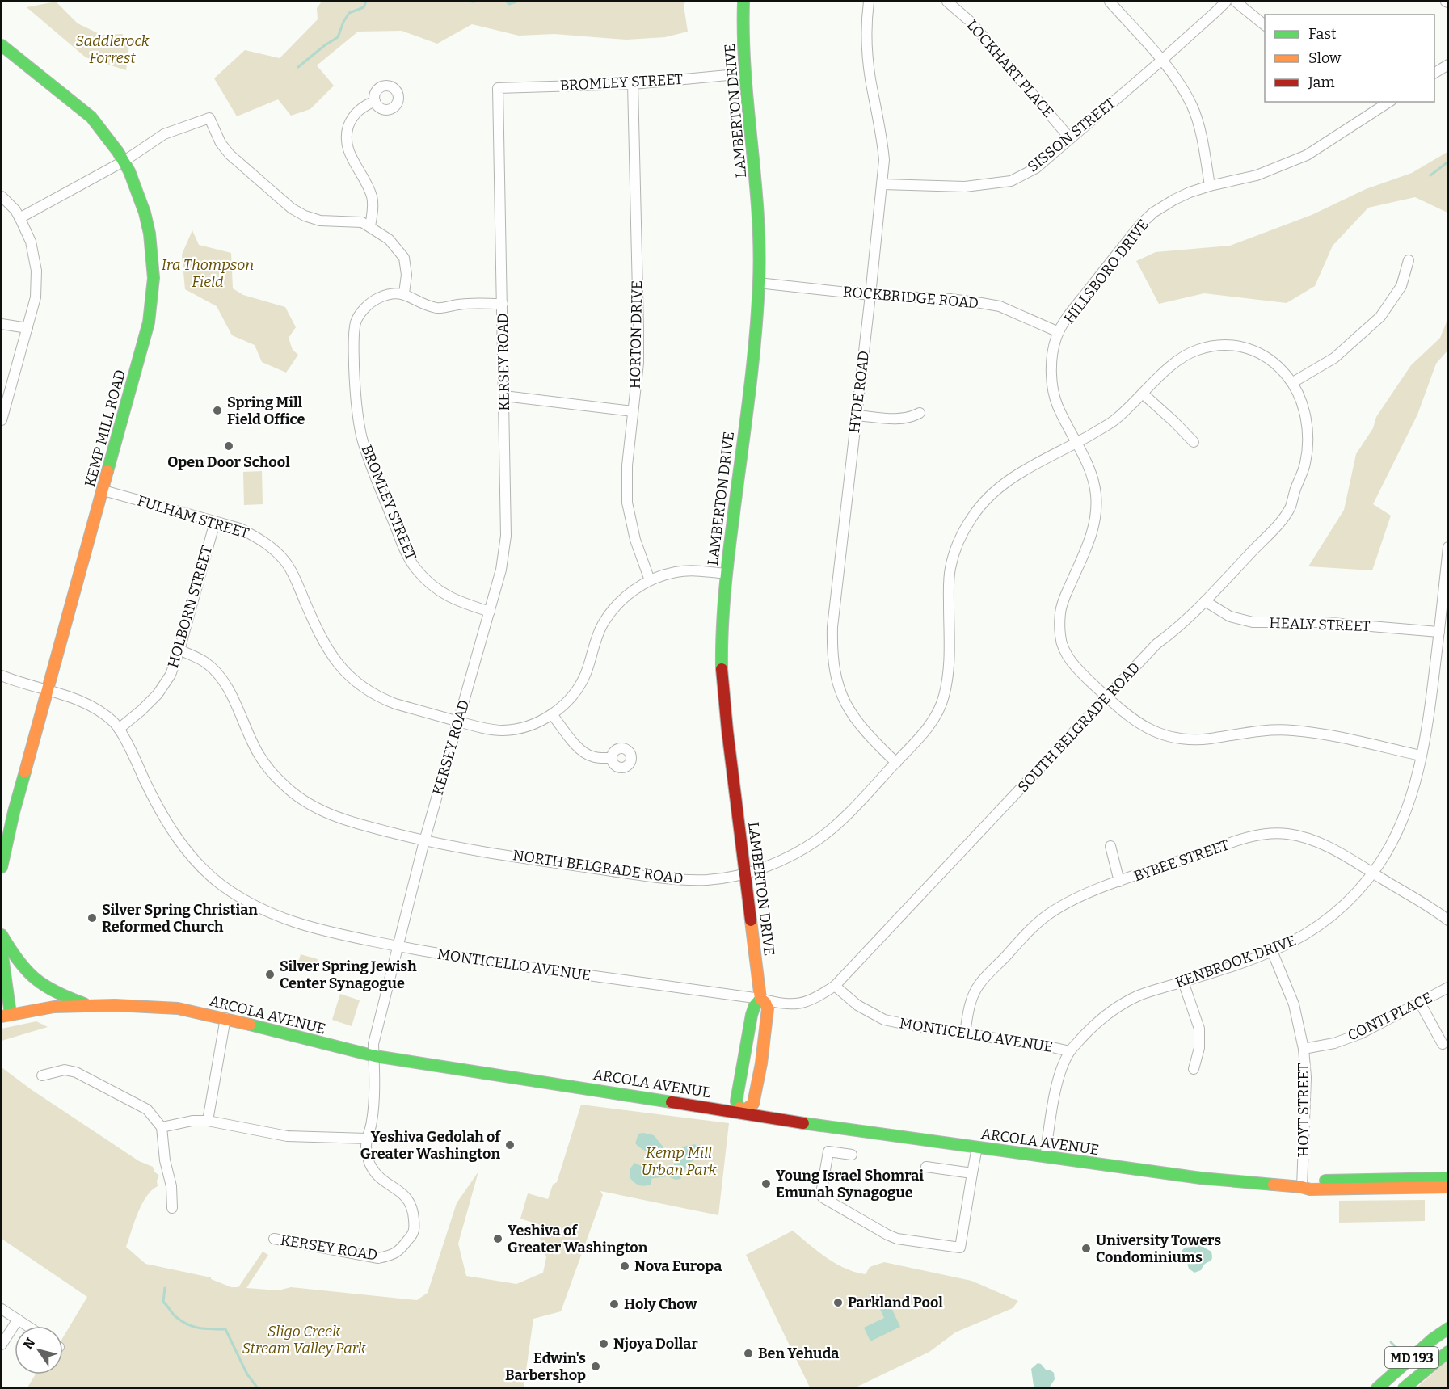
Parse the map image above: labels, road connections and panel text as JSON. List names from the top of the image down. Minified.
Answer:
{"streets":{"street":["LOCKHART PLACE","BROMLEY STREET","LAMBERTON DRIVE","SISSON STREET","HILLSBORO DRIVE","ROCKBRIDGE ROAD","HORTON DRIVE","KERSEY ROAD","HYDE ROAD","KEMP MILL ROAD","FULHAM STREET","HOLBORN STREET","HEALY STREET","SOUTH BELGRADE ROAD","BYBEE STREET","NORTH BELGRADE ROAD","KENBROOK DRIVE","MONTICELLO AVENUE","ARCOLA AVENUE","CONTI PLACE","HOYT STREET","MD 193"]},"crossings":[["LOCKHART PLACE","SISSON STREET"],["BROMLEY STREET","LAMBERTON DRIVE"],["BROMLEY STREET","HORTON DRIVE"],["BROMLEY STREET","KERSEY ROAD"],["LAMBERTON DRIVE","ROCKBRIDGE ROAD"],["LAMBERTON DRIVE","FULHAM STREET"],["LAMBERTON DRIVE","SOUTH BELGRADE ROAD"],["LAMBERTON DRIVE","NORTH BELGRADE ROAD"],["LAMBERTON DRIVE","MONTICELLO AVENUE"],["LAMBERTON DRIVE","ARCOLA AVENUE"],["SISSON STREET","HYDE ROAD"],["HILLSBORO DRIVE","ROCKBRIDGE ROAD"],["HILLSBORO DRIVE","SOUTH BELGRADE ROAD"],["HILLSBORO DRIVE","NORTH BELGRADE ROAD"],["HILLSBORO DRIVE","KENBROOK DRIVE"],["ROCKBRIDGE ROAD","HYDE ROAD"],["HORTON DRIVE","FULHAM STREET"],["KERSEY ROAD","FULHAM STREET"],["KERSEY ROAD","NORTH BELGRADE ROAD"],["KERSEY ROAD","MONTICELLO AVENUE"],["KERSEY ROAD","ARCOLA AVENUE"],["HYDE ROAD","NORTH BELGRADE ROAD"],["KEMP MILL ROAD","FULHAM STREET"],["KEMP MILL ROAD","MONTICELLO AVENUE"],["FULHAM STREET","HOLBORN STREET"],["HOLBORN STREET","NORTH BELGRADE ROAD"],["HOLBORN STREET","MONTICELLO AVENUE"],["HEALY STREET","SOUTH BELGRADE ROAD"],["HEALY STREET","KENBROOK DRIVE"],["SOUTH BELGRADE ROAD","NORTH BELGRADE ROAD"],["SOUTH BELGRADE ROAD","MONTICELLO AVENUE"],["BYBEE STREET","KENBROOK DRIVE"],["BYBEE STREET","MONTICELLO AVENUE"],["KENBROOK DRIVE","MONTICELLO AVENUE"],["KENBROOK DRIVE","ARCOLA AVENUE"],["KENBROOK DRIVE","HOYT STREET"],["ARCOLA AVENUE","HOYT STREET"],["CONTI PLACE","HOYT STREET"]],"parks":["Saddlerock Forrest","Ira Thompson Field","Kemp Mill Urban Park","Sligo Creek Stream Valley Park"],"places":["Spring Mill Field Office","Open Door School","Silver Spring Christian Reformed Church","Silver Spring Jewish Center Synagogue","Yeshiva Gedolah of Greater Washington","Young Israel Shomrai Emunah Synagogue","Yeshiva of Greater Washington","University Towers Condominiums","Nova Europa","Parkland Pool","Holy Chow","Njoya Dollar","Ben Yehuda","Edwin's Barbershop"],"legend":["Fast","Slow","Jam"],"north":"top left"}
